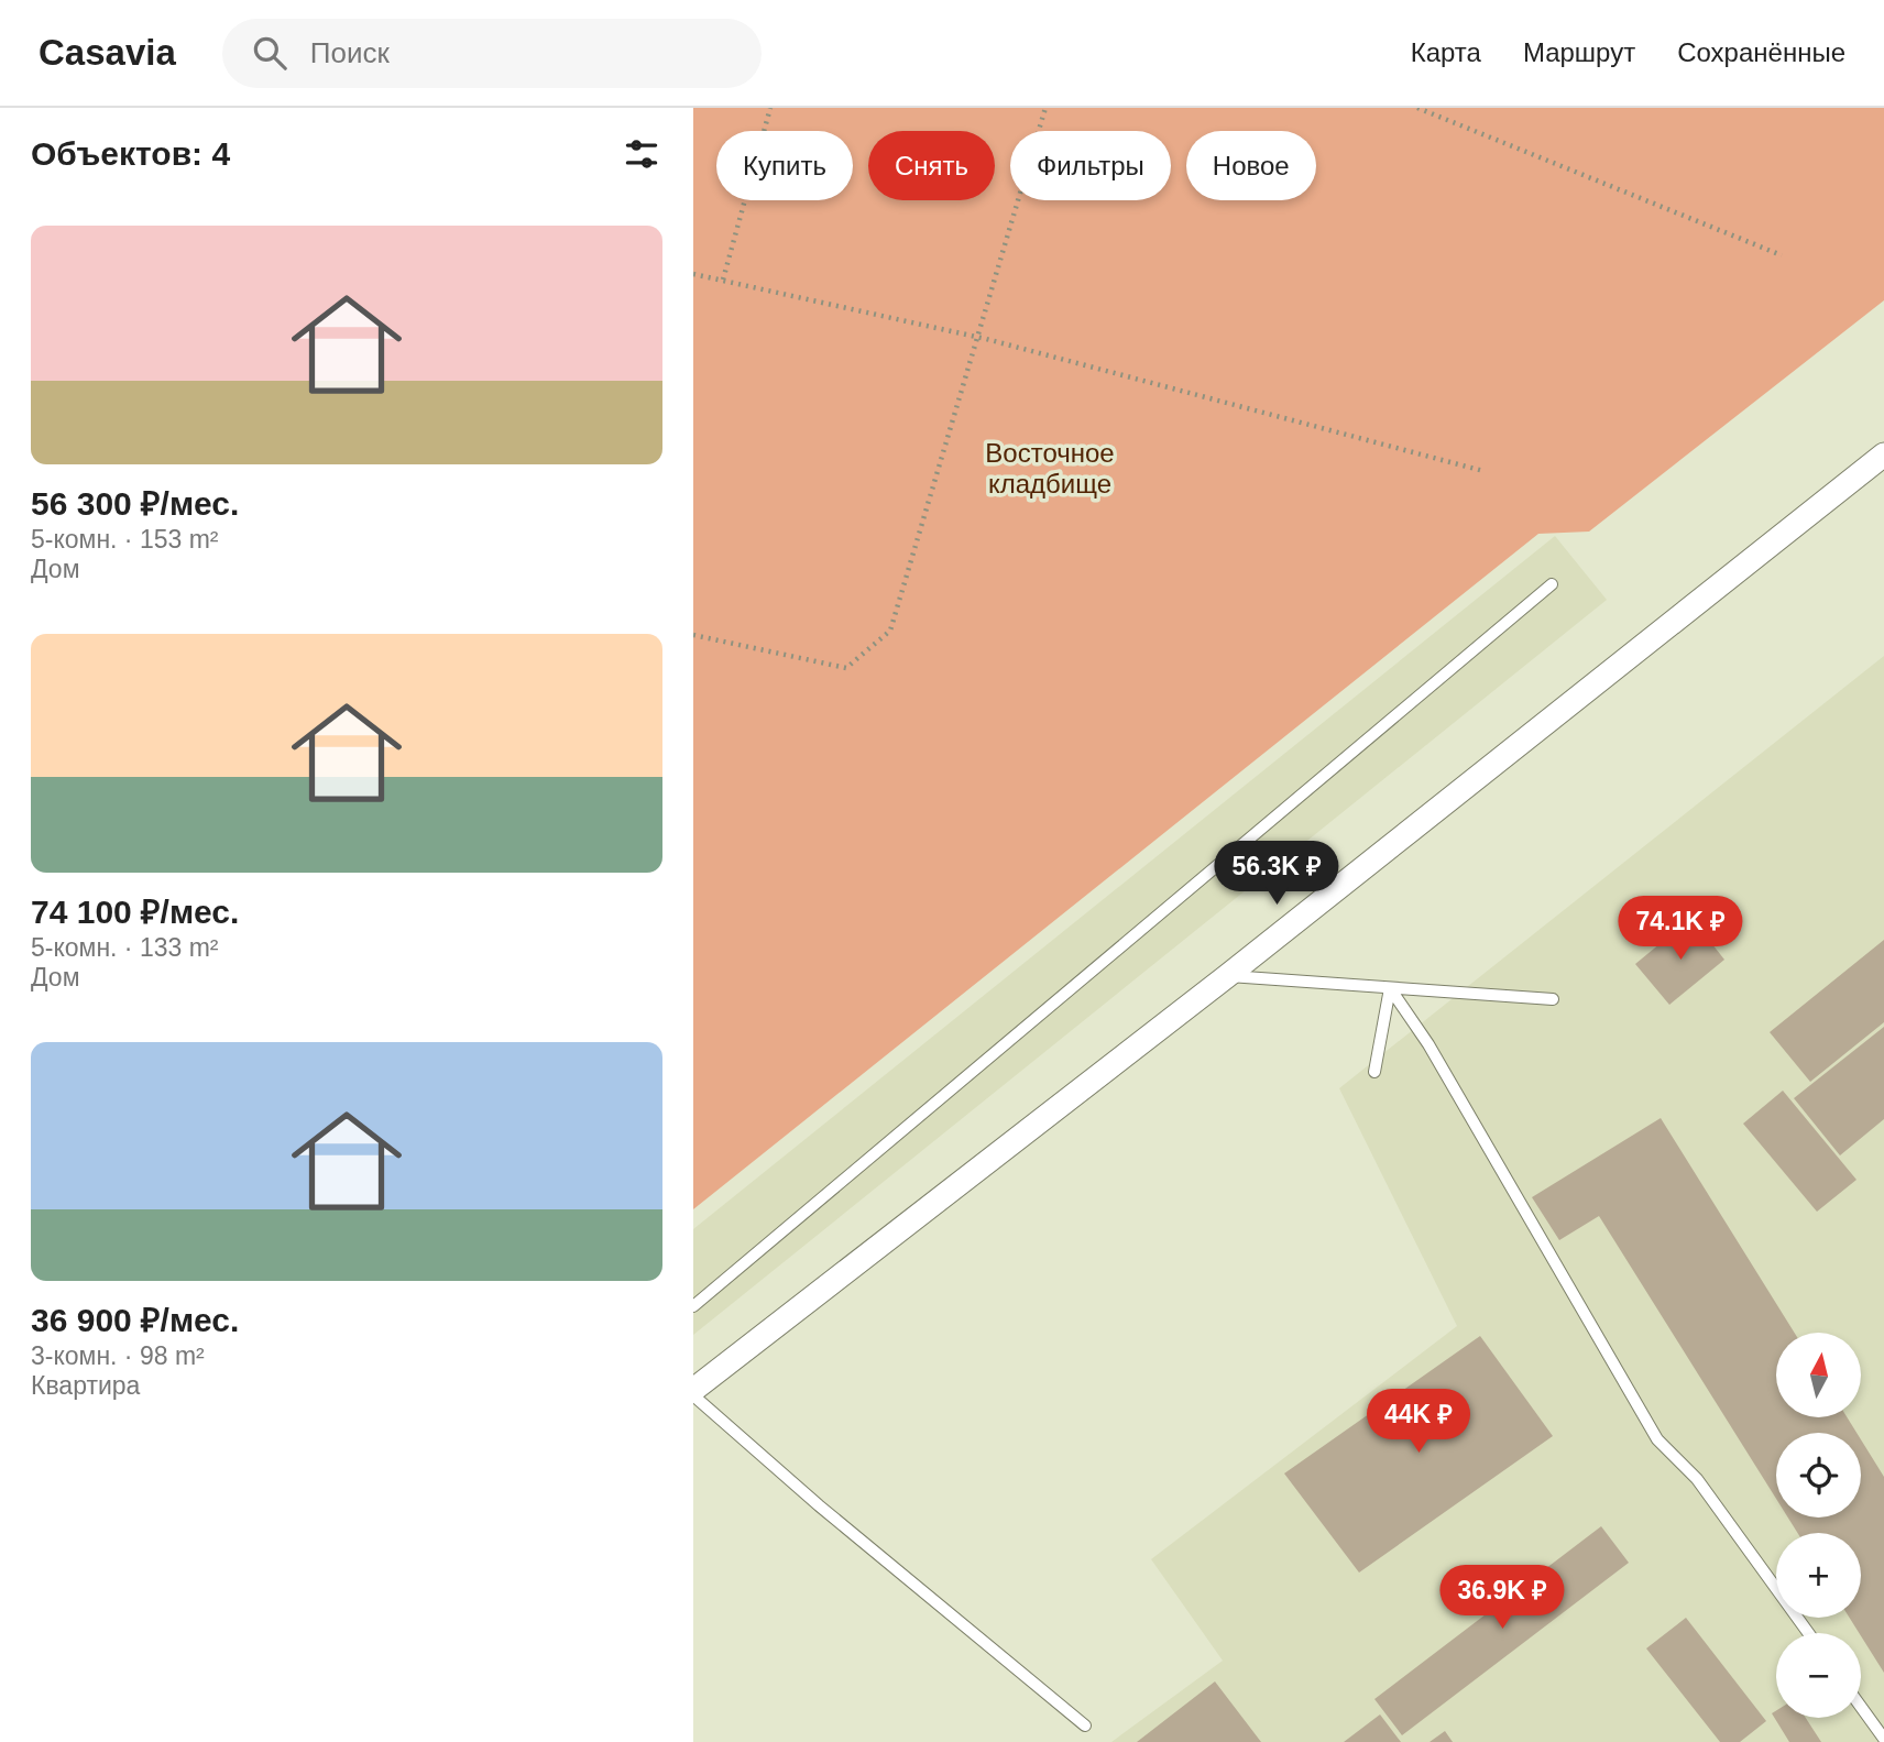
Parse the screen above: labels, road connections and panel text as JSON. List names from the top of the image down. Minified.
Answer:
{"parks":["Восточное кладбище"],"north":"top","page":{"header":"Casavia","search":"Поиск","nav":["Карта","Маршрут","Сохранённые"],"heading":"Объектов: 4","chip":["Купить","Снять","Фильтры","Новое"],"list":[{"name":"56 300 ₽/мес.","note":"5-комн. · 153 m² · Дом"},{"name":"74 100 ₽/мес.","note":"5-комн. · 133 m² · Дом"},{"name":"36 900 ₽/мес.","note":"3-комн. · 98 m² · Квартира"}],"price":["56.3K ₽","74.1K ₽","44K ₽","36.9K ₽"],"map_buttons":["+","−"]}}
